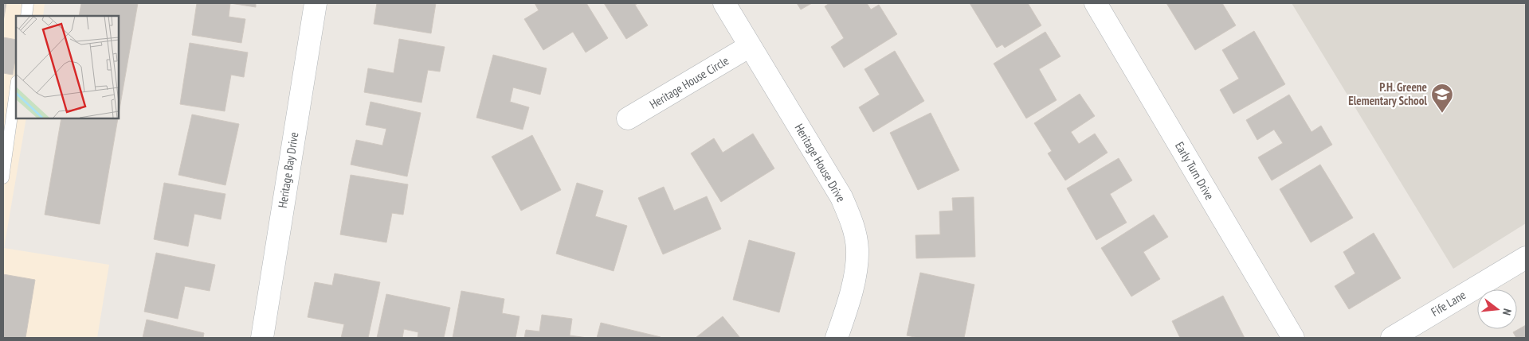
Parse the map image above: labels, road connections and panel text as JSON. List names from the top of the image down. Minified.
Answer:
{"streets":{"street":["Heritage House Circle","Heritage House Drive","Heritage Bay Drive","Early Turn Drive","Fife Lane"]},"crossings":[["Heritage House Circle","Heritage House Drive"]],"places":{"school or university":["P.H. Greene Elementary School"]},"north":"right"}
